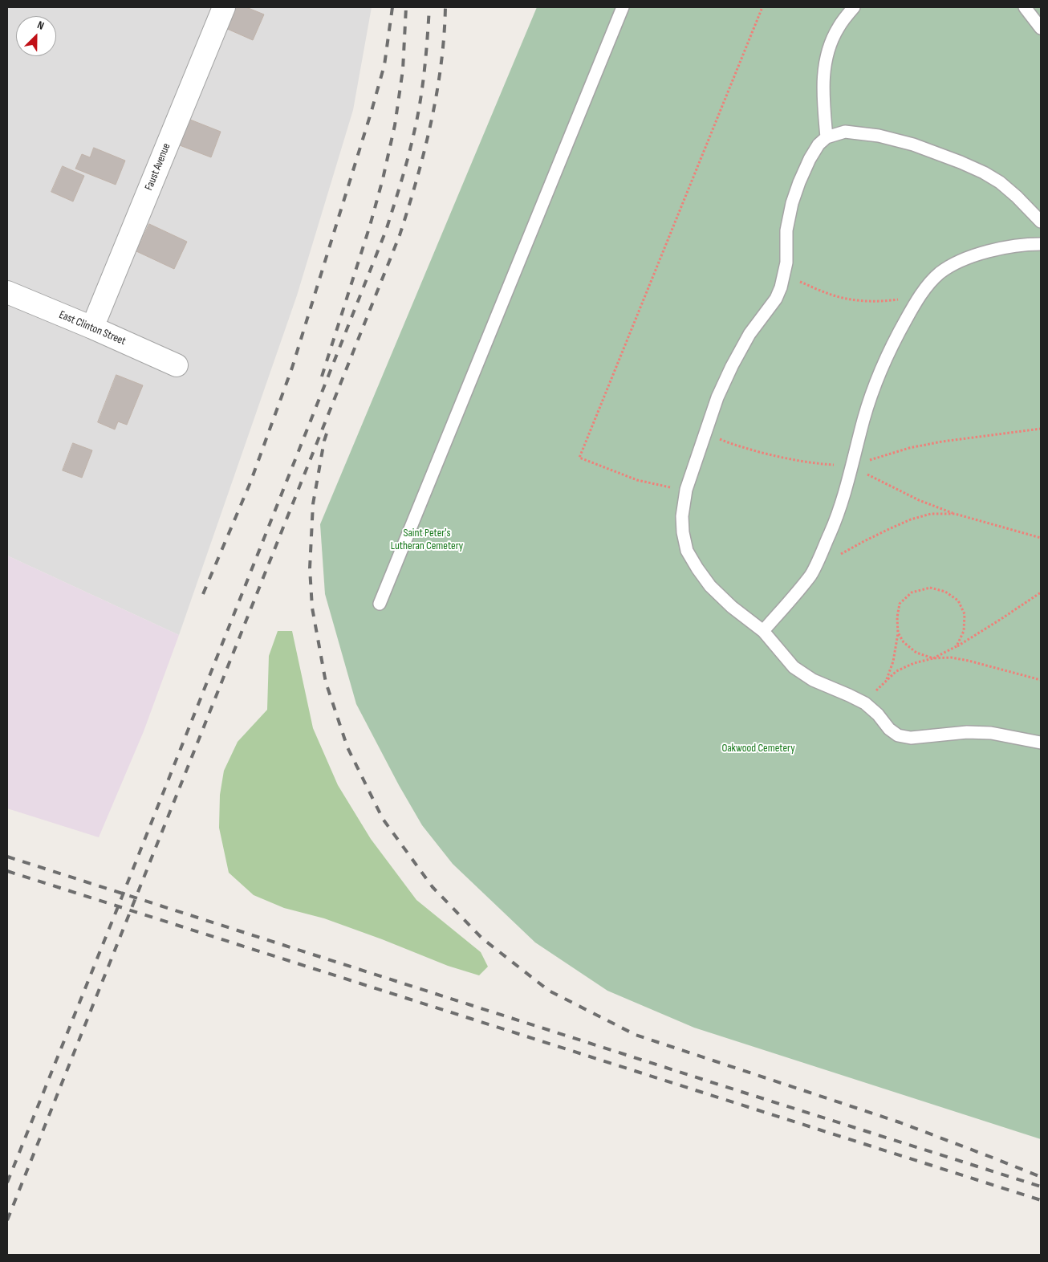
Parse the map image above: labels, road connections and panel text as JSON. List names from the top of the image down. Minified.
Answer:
{"streets":{"street":["Faust Avenue","East Clinton Street"]},"crossings":[["Faust Avenue","East Clinton Street"]],"parks":["Saint Peter's Lutheran Cemetery","Oakwood Cemetery"],"north":"top right"}
